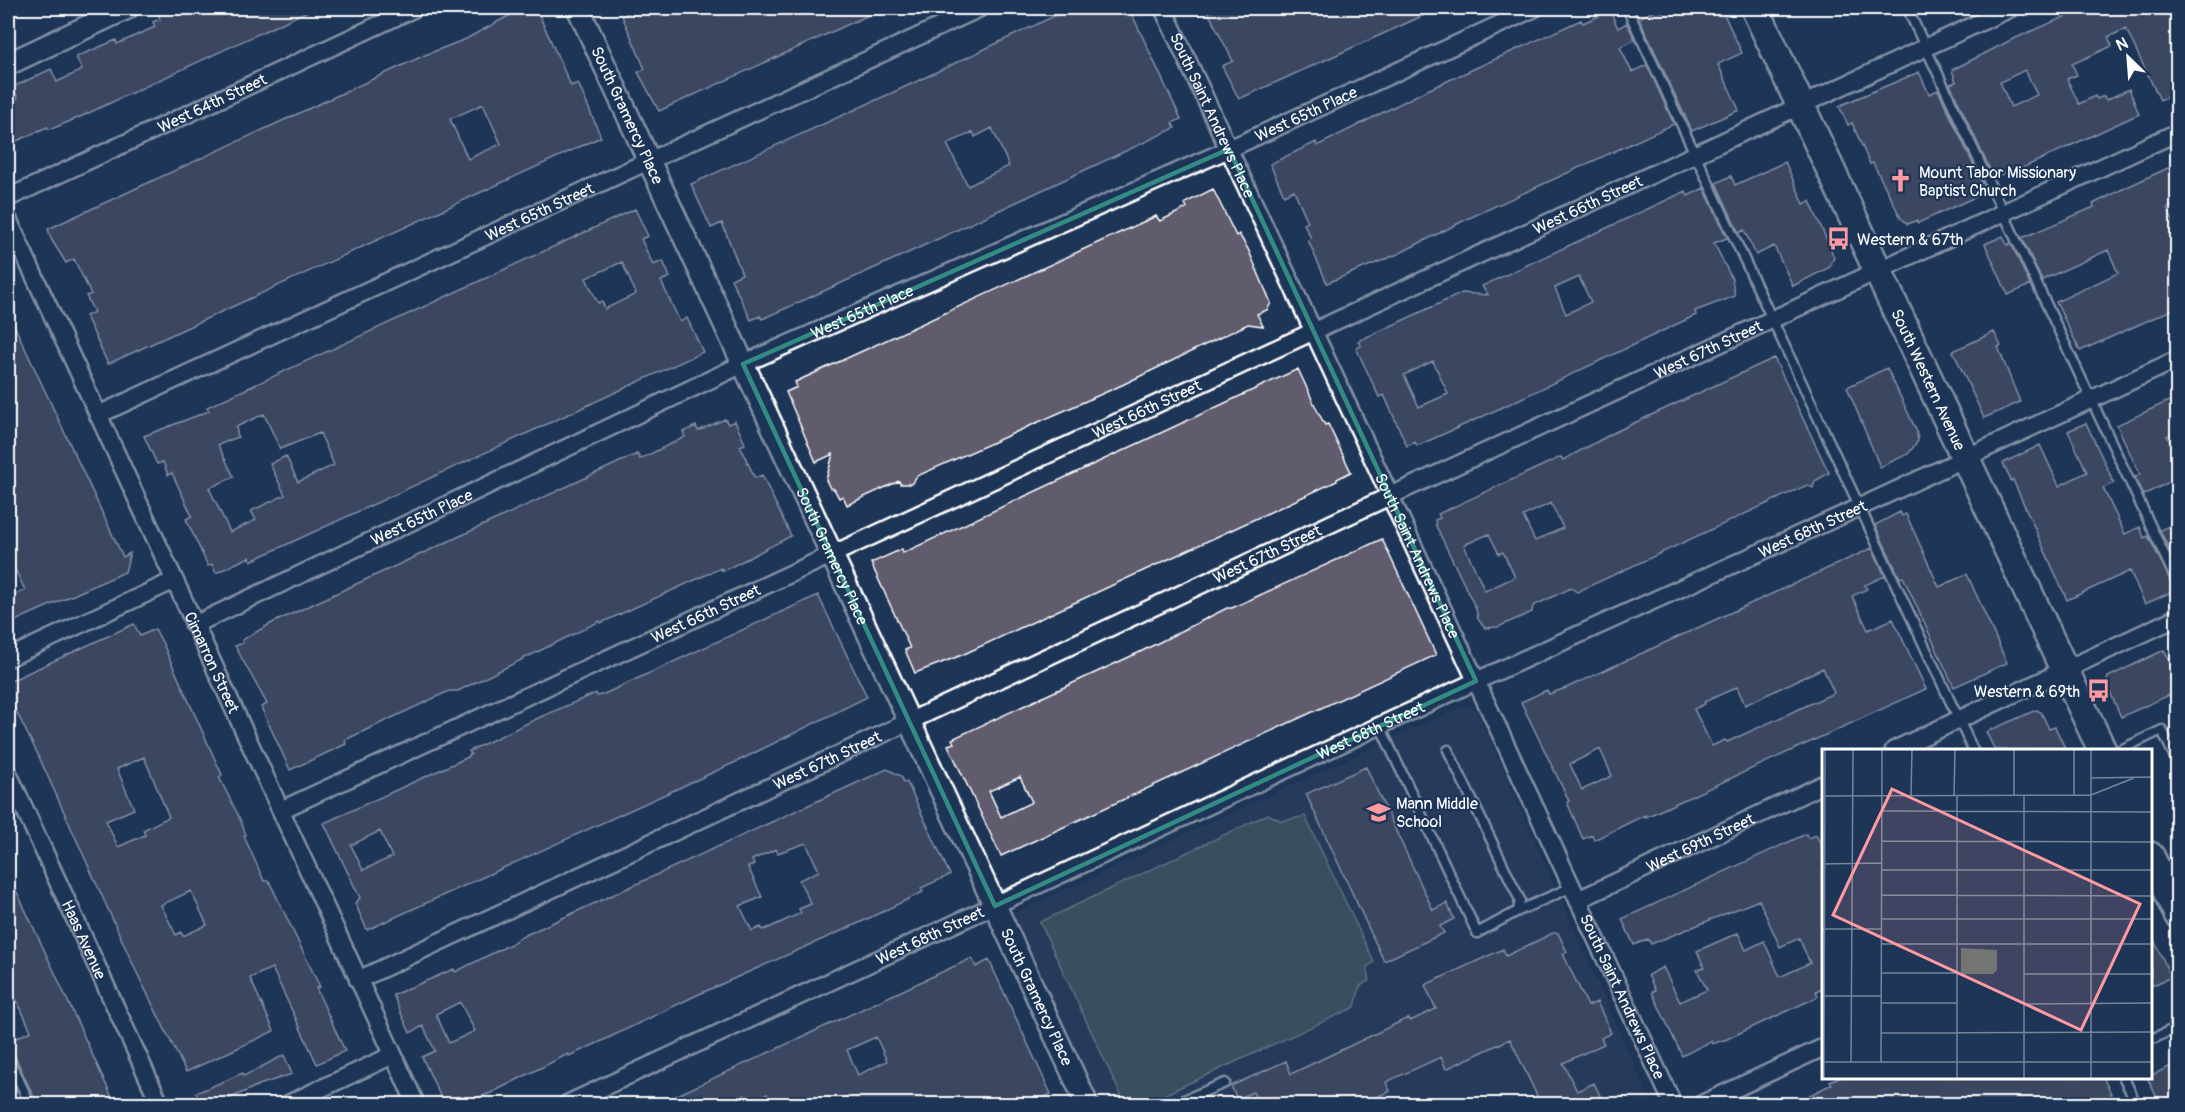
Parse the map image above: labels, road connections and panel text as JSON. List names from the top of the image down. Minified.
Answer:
{"streets":{"main road":["South Western Avenue"],"street":["West 64th Street","West 65th Place","South Gramercy Place","South Saint Andrews Place","West 66th Street","West 65th Street","West 67th Street","West 68th Street","Cimarron Street","West 69th Street","Haas Avenue"]},"crossings":[["West 65th Place","South Gramercy Place"],["West 65th Place","South Saint Andrews Place"],["West 65th Place","Cimarron Street"],["South Gramercy Place","West 66th Street"],["South Gramercy Place","West 65th Street"],["South Gramercy Place","West 67th Street"],["South Gramercy Place","West 68th Street"],["South Saint Andrews Place","West 66th Street"],["South Saint Andrews Place","West 67th Street"],["South Saint Andrews Place","West 68th Street"],["South Saint Andrews Place","West 69th Street"],["West 66th Street","South Western Avenue"],["West 66th Street","Cimarron Street"],["West 65th Street","Cimarron Street"],["West 67th Street","South Western Avenue"],["West 67th Street","Cimarron Street"],["South Western Avenue","West 68th Street"]],"places":{"church":["Mount Tabor Missionary Baptist Church"],"bus stop":["Western & 67th","Western & 69th"],"school or university":["Mann Middle School"]},"north":"top left"}
